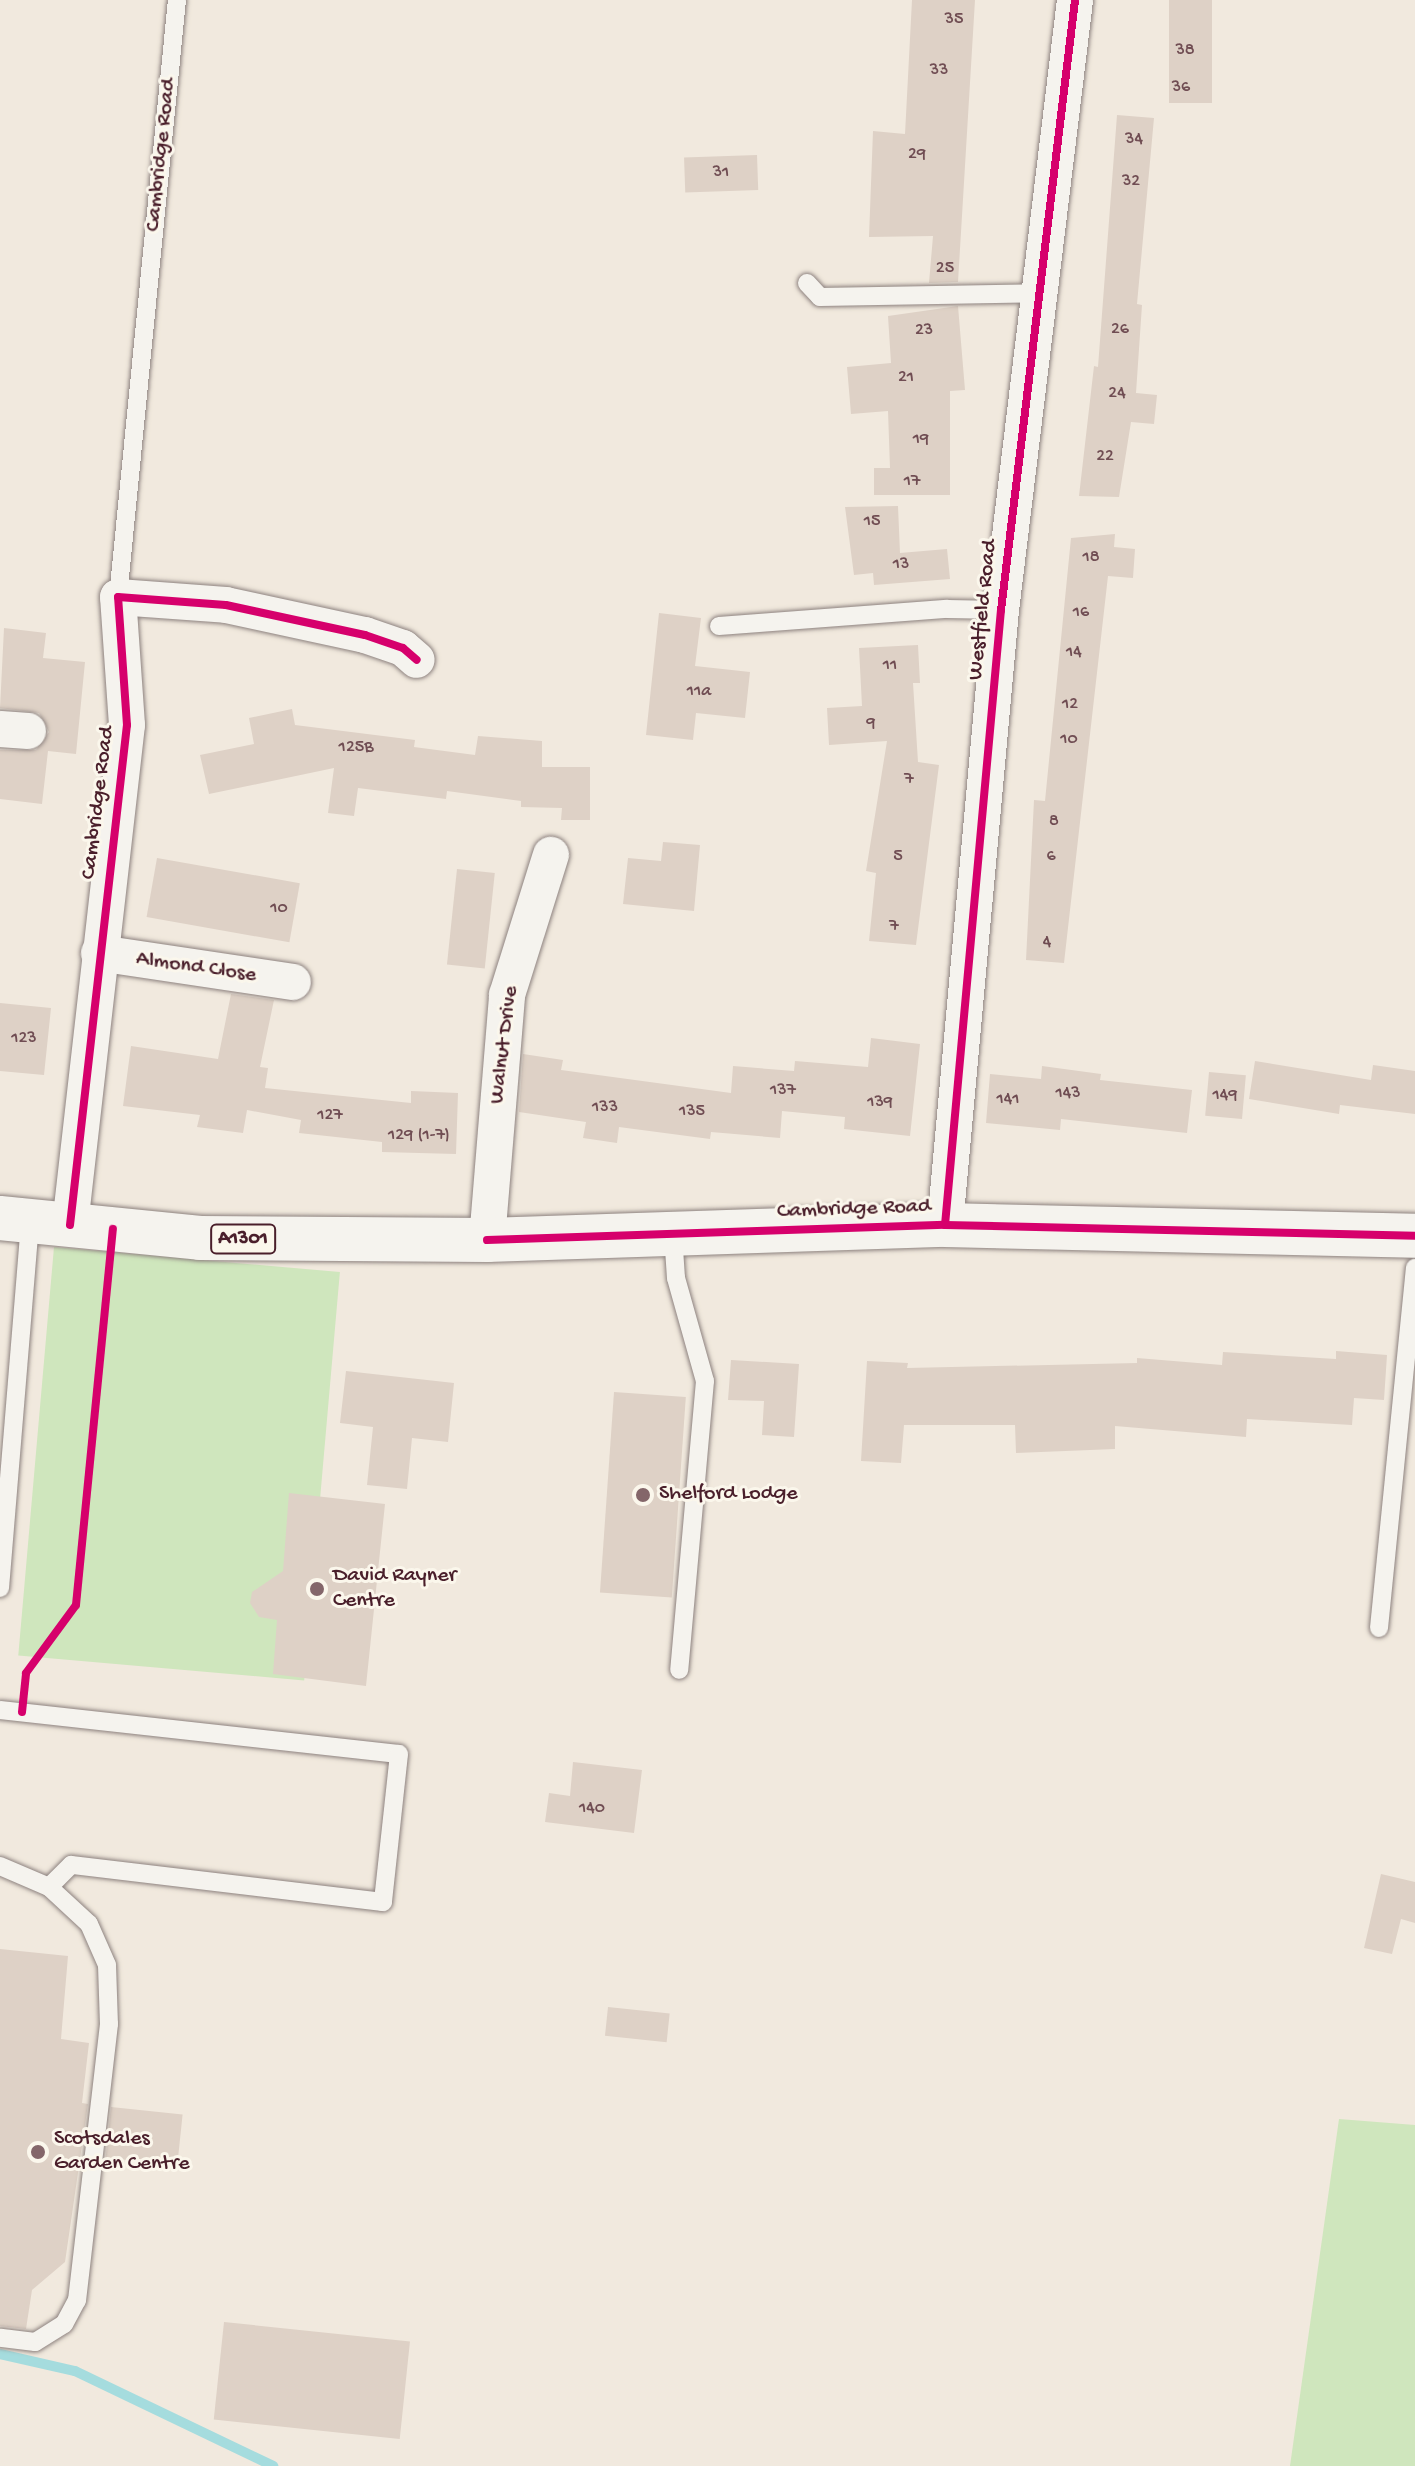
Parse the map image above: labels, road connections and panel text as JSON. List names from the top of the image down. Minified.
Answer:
{"streets":{"main road":["Cambridge Road","A1301"],"street":["Westfield Road","Almond Close","Walnut Drive"]},"crossings":[["Cambridge Road","Westfield Road"],["Cambridge Road","Almond Close"],["Cambridge Road","Walnut Drive"]],"places":["Shelford Lodge","David Rayner Centre","Scotsdales Garden Centre"],"house_numbers":["35","38","33","36","34","29","31","32","25","26","23","21","24","19","22","17","15","18","13","16","14","11","11a","12","9","10","125B","7","8","5","6","10","7","4","123","137","143","149","141","139","133","135","127","129 (1-7)","140"]}
